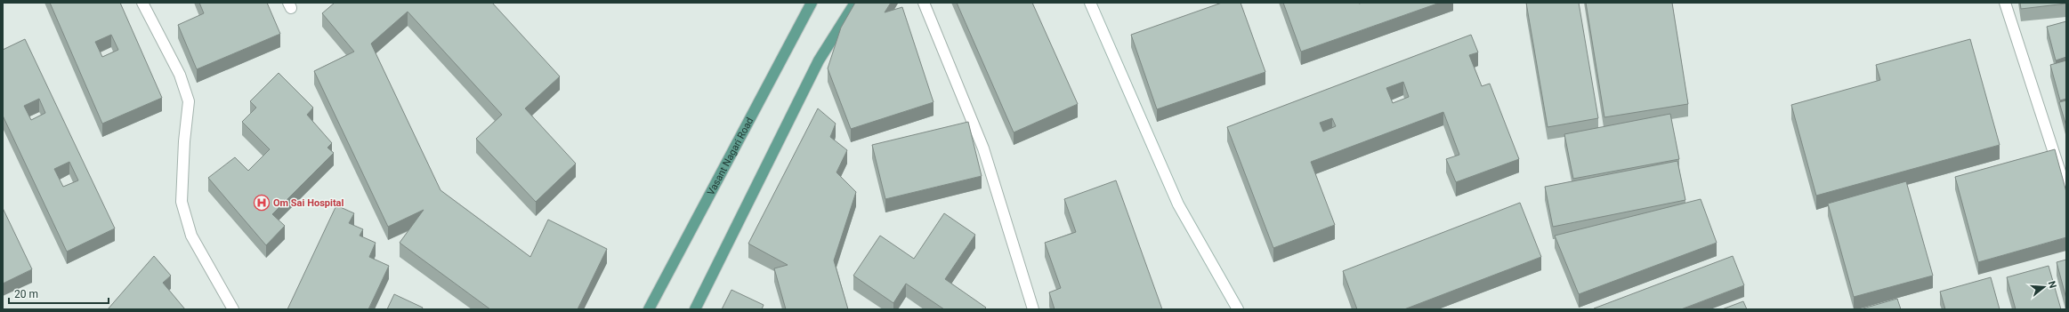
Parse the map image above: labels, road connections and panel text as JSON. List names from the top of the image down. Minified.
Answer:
{"streets":{"main road":["Vasant Nagari Road"]},"places":{"hospital":["Om Sai Hospital"]},"scale_bar":"20 m","north":"right"}
